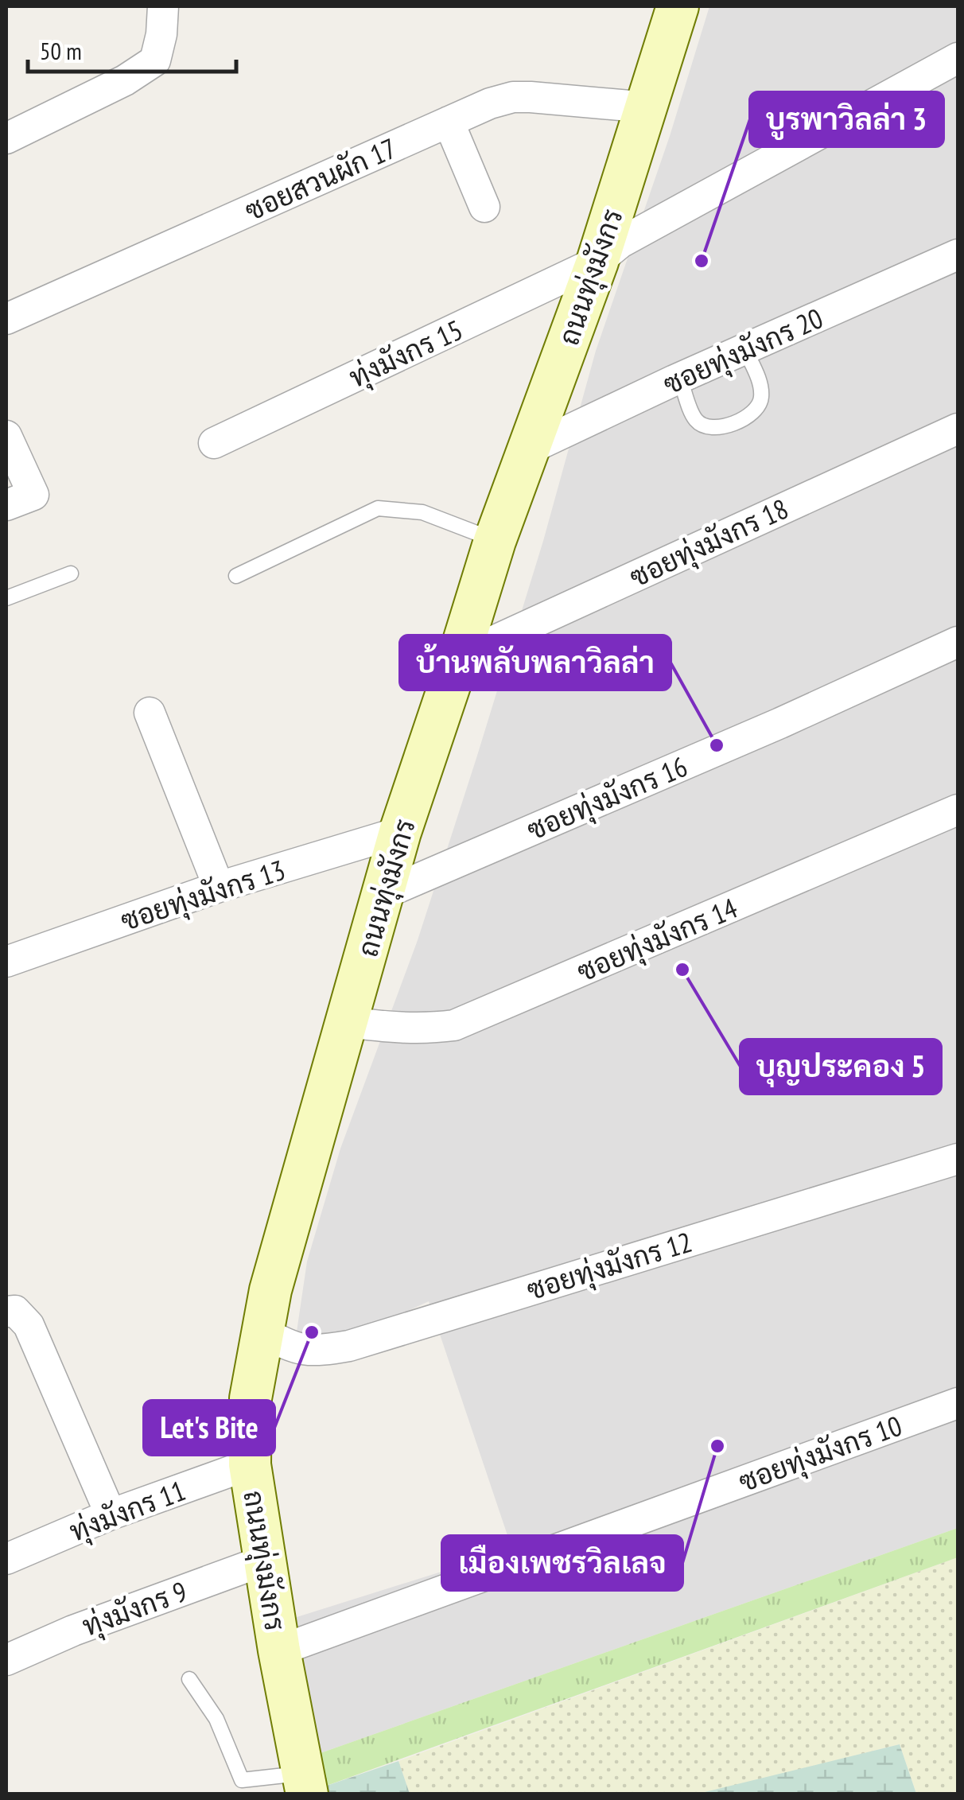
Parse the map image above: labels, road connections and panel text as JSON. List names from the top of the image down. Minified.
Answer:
{"streets":{"street":["ซอยสวนผัก 17","ถนนทุ่งมังกร","ซอยทุ่งมังกร 20","ทุ่งมังกร 15","ซอยทุ่งมังกร 18","ซอยทุ่งมังกร 16","ซอยทุ่งมังกร 13","ซอยทุ่งมังกร 14","ซอยทุ่งมังกร 12","ซอยทุ่งมังกร 10","ทุ่งมังกร 11","ทุ่งมังกร 9"]},"crossings":[["ซอยสวนผัก 17","ถนนทุ่งมังกร"],["ถนนทุ่งมังกร","ซอยทุ่งมังกร 20"],["ถนนทุ่งมังกร","ทุ่งมังกร 15"],["ถนนทุ่งมังกร","ซอยทุ่งมังกร 18"],["ถนนทุ่งมังกร","ซอยทุ่งมังกร 16"],["ถนนทุ่งมังกร","ซอยทุ่งมังกร 13"],["ถนนทุ่งมังกร","ซอยทุ่งมังกร 14"],["ถนนทุ่งมังกร","ซอยทุ่งมังกร 12"],["ถนนทุ่งมังกร","ซอยทุ่งมังกร 10"],["ถนนทุ่งมังกร","ทุ่งมังกร 11"],["ถนนทุ่งมังกร","ทุ่งมังกร 9"]],"places":["บูรพาวิลล่า 3","บ้านพลับพลาวิลล่า","บุญประคอง 5","Let's Bite","เมืองเพชรวิลเลจ"],"scale_bar":"50 m"}
